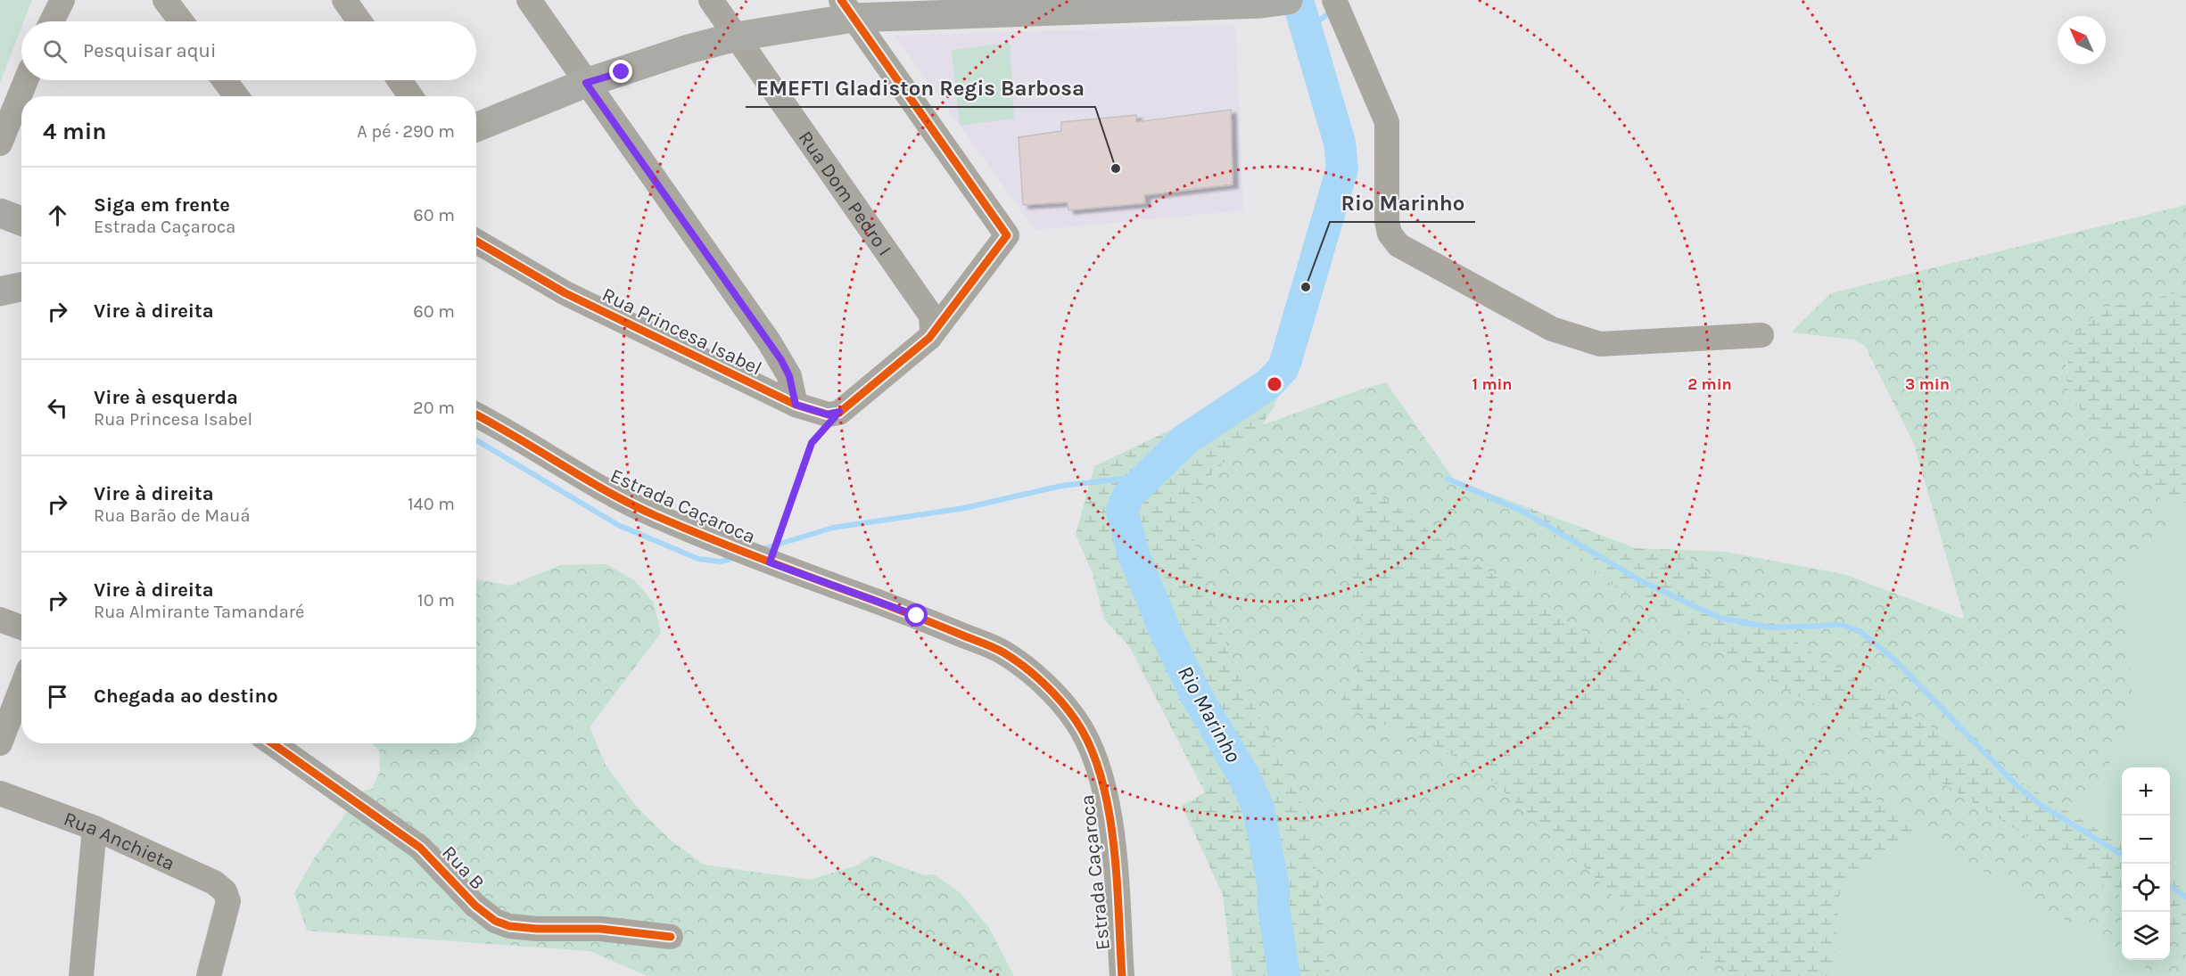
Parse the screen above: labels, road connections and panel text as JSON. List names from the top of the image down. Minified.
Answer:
{"streets":{"street":["Rua Dom Pedro I","Rua Princesa Isabel","Estrada Caçaroca","Rua Anchieta","Rua B"]},"water":["Rio Marinho"],"places":["EMEFTI Gladiston Regis Barbosa","Rio Marinho"],"north":"top left","page":{"search":"Pesquisar aqui","heading":["4 min","A pé · 290 m"],"list":[["Siga em frente","Estrada Caçaroca","60 m"],["Vire à direita","60 m"],["Vire à esquerda","Rua Princesa Isabel","20 m"],["Vire à direita","Rua Barão de Mauá","140 m"],["Vire à direita","Rua Almirante Tamandaré","10 m"],"Chegada ao destino"],"map_buttons":["+","−"]},"rings":["1 min","2 min","3 min"]}
